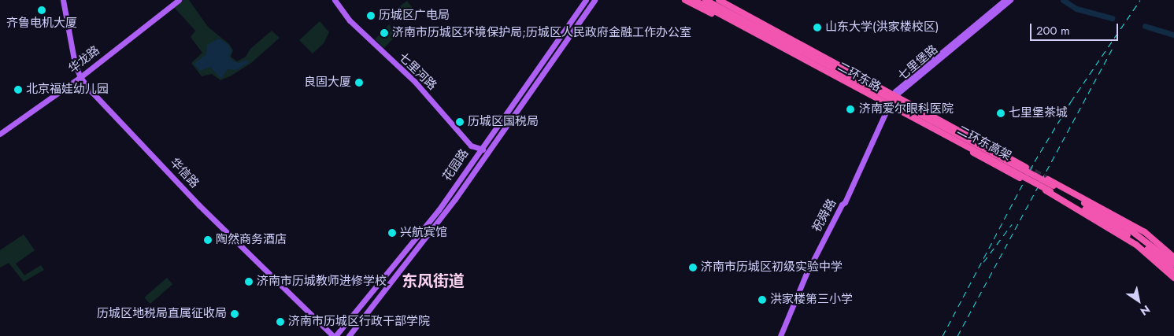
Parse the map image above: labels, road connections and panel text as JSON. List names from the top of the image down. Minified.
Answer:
{"streets":{"highway":["二环东路","二环东高架"],"main road":["华龙路","七里堡路","七里河路","花园路","华信路","祝舜路"]},"crossings":[["华龙路","华信路"],["七里堡路","二环东路"],["七里堡路","祝舜路"],["七里河路","花园路"],["二环东路","祝舜路"],["花园路","华信路"]],"districts":["东风街道"],"places":["齐鲁电机大厦","历城区广电局","山东大学(洪家楼校区)","济南市历城区环境保护局;历城区人民政府金融工作办公室","良固大厦","北京福娃幼儿园","济南爱尔眼科医院","七里堡茶城","历城区国税局","兴航宾馆","陶然商务酒店","济南市历城区初级实验中学","济南市历城教师进修学校","洪家楼第三小学","历城区地税局直属征收局","济南市历城区行政干部学院"],"scale_bar":"200 m","north":"bottom right"}
